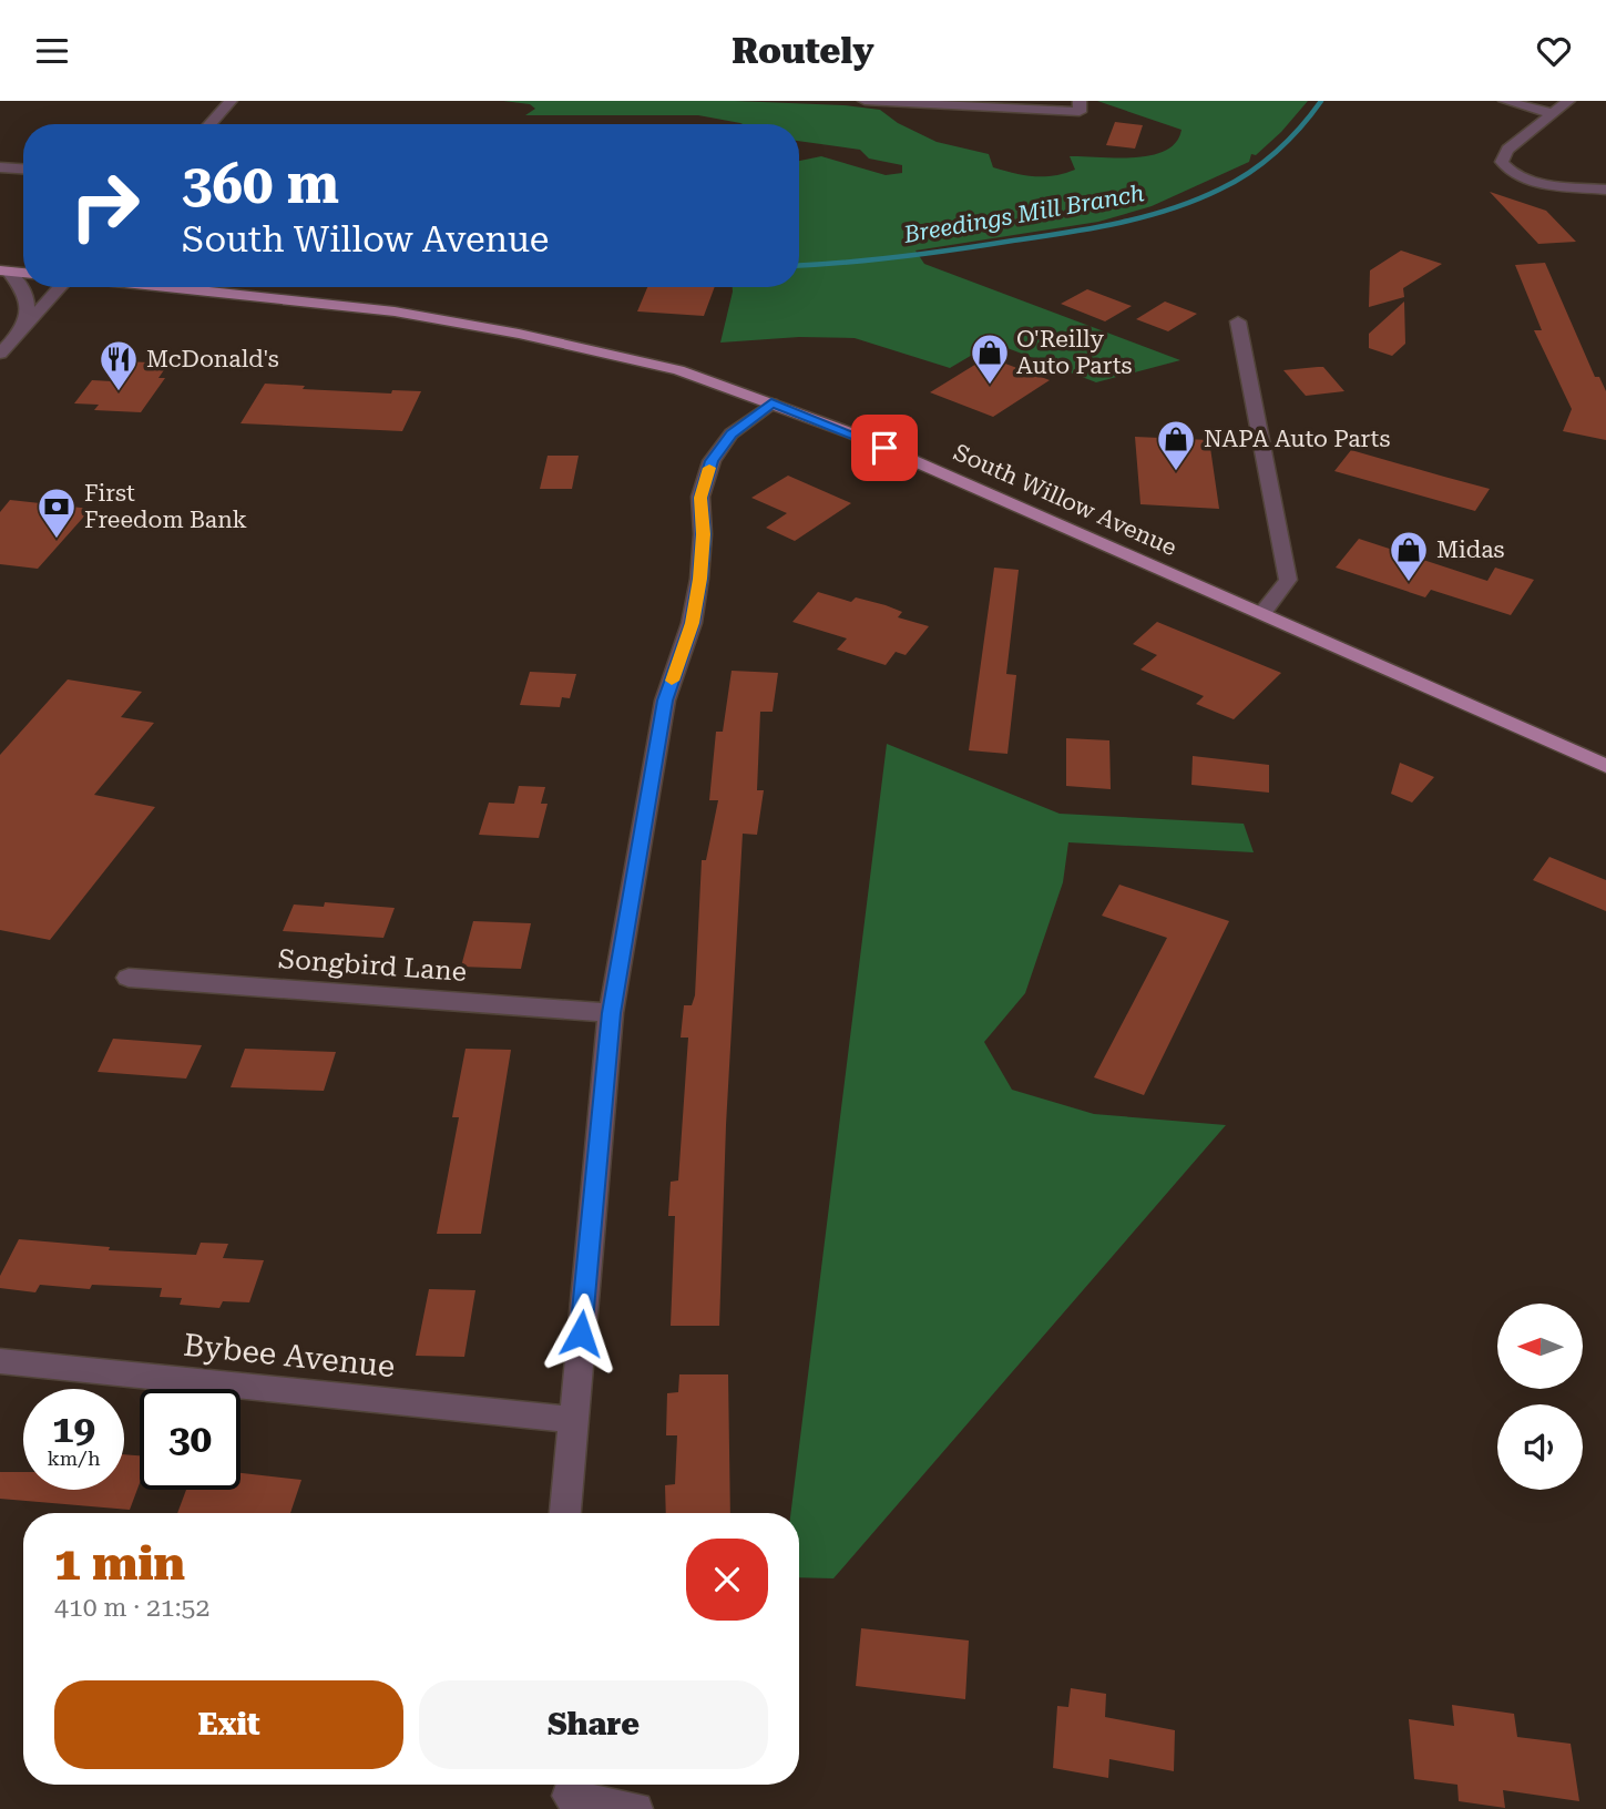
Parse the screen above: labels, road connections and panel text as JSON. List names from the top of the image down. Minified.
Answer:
{"streets":{"main road":["South Willow Avenue"],"street":["Songbird Lane","Bybee Avenue"]},"water":["Breedings Mill Branch"],"places":{"shop":["O'Reilly Auto Parts","NAPA Auto Parts","Midas"],"restaurant":["McDonald's"],"bank":["First Freedom Bank"]},"north":"left","page":{"header":"Routely","turn":["360 m","South Willow Avenue"],"speed":"19 km/h","limit":"30","heading":["1 min","410 m · 21:52"],"buttons":["Exit","Share"]}}
